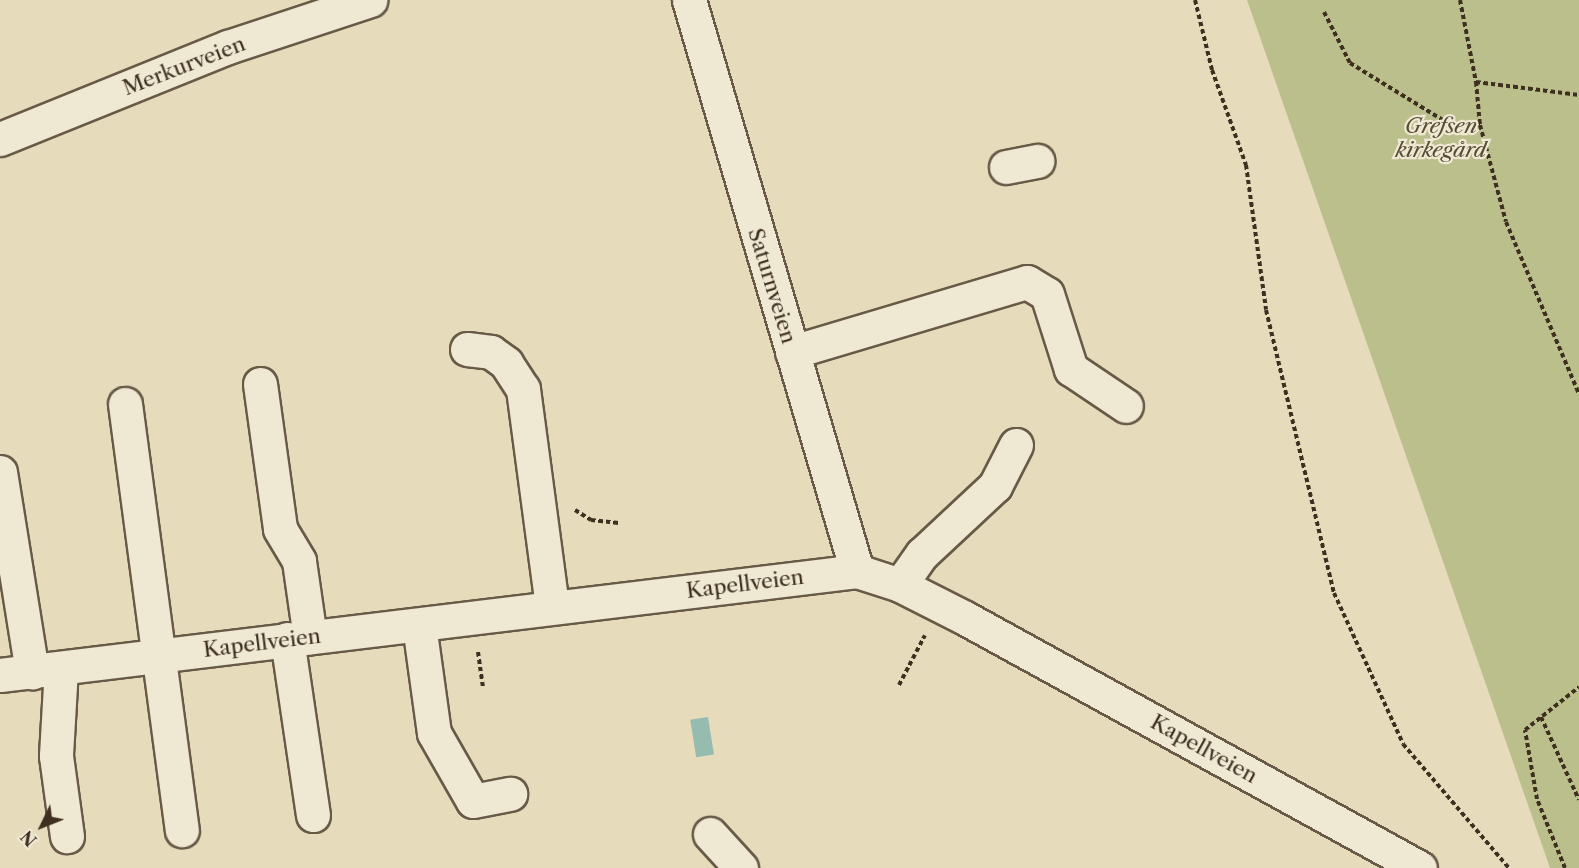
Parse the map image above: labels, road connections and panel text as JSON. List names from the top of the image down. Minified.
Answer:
{"streets":{"street":["Merkurveien","Saturnveien","Kapellveien"]},"crossings":[["Saturnveien","Kapellveien"]],"parks":["Grefsen kirkegård"],"north":"bottom left"}
